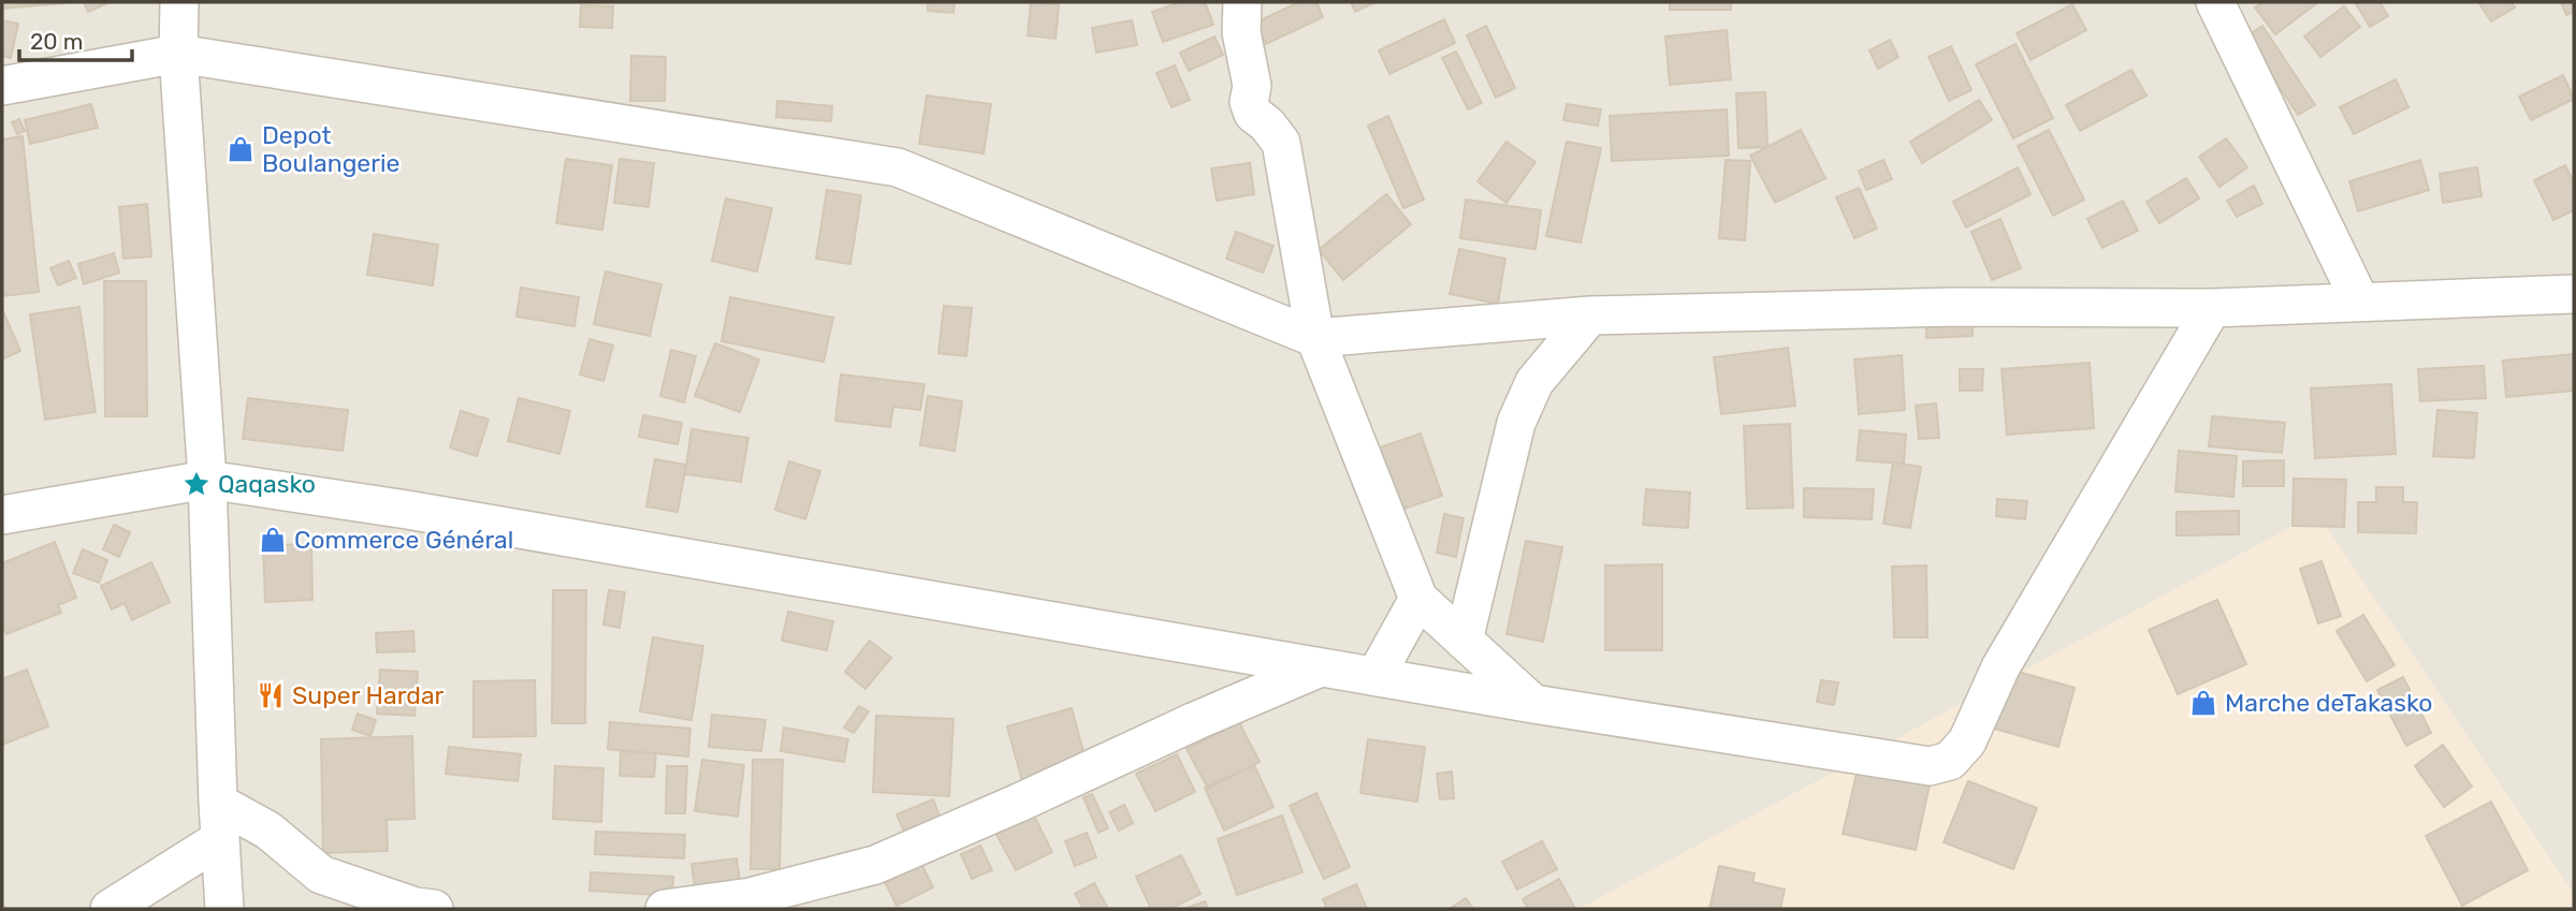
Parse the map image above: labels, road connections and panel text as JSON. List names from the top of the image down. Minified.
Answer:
{"places":{"shop":["Depot Boulangerie","Commerce Général","Marche deTakasko"],"place":["Qaqasko"],"restaurant":["Super Hardar"]},"scale_bar":"20 m"}
